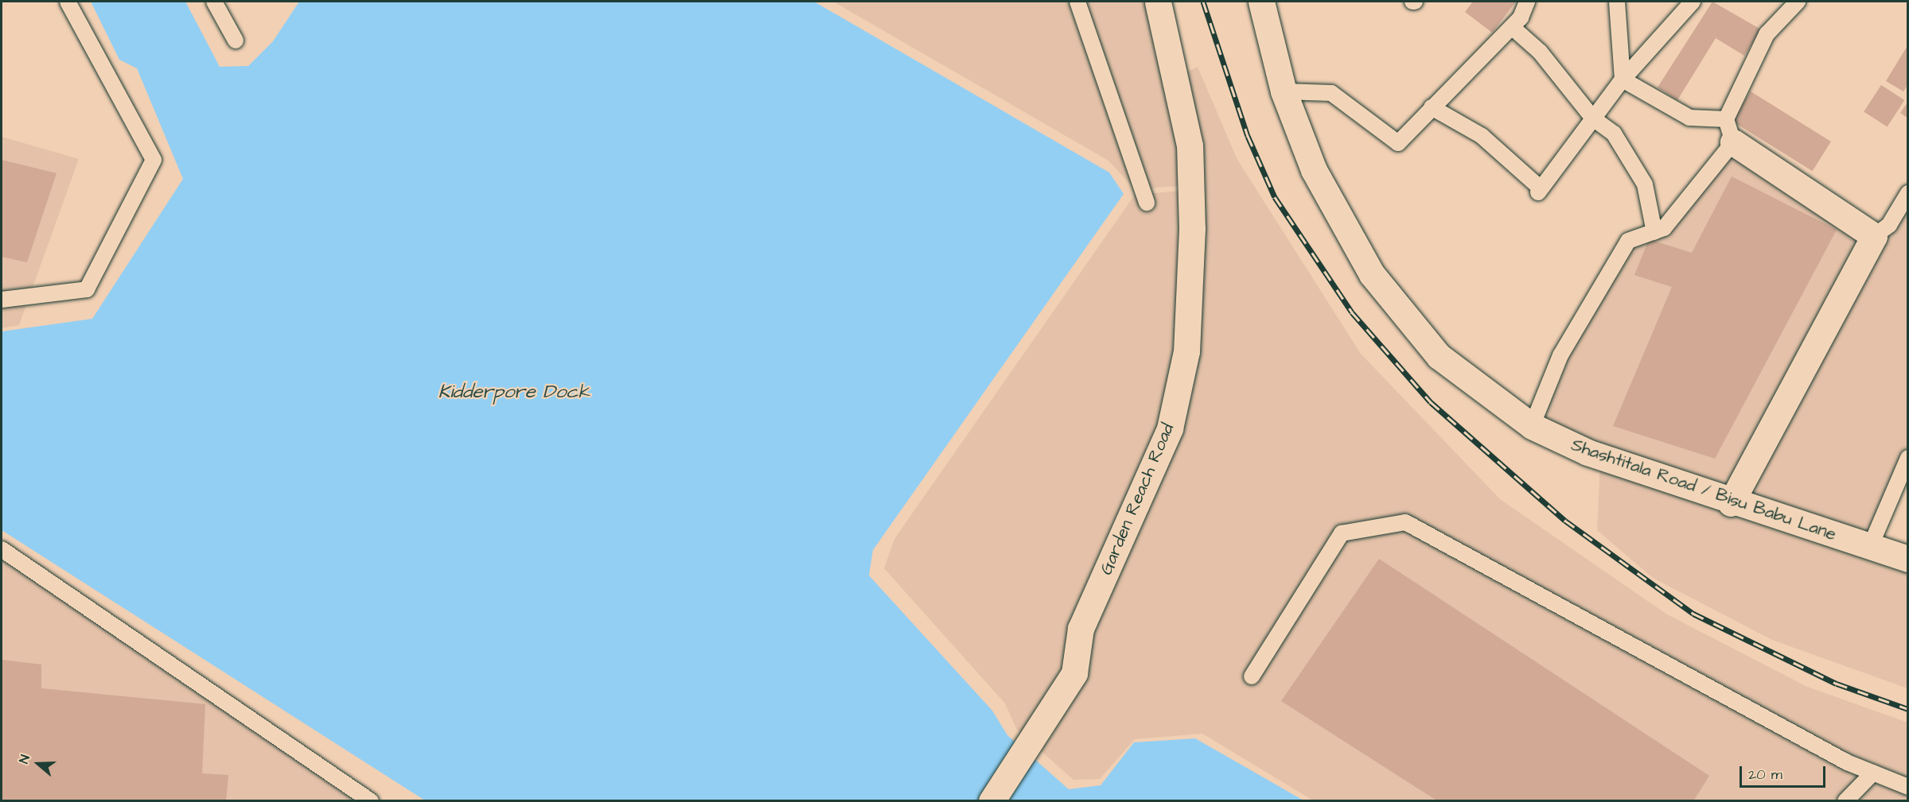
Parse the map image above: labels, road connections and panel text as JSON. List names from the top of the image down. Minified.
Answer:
{"streets":{"street":["Shashtitala Road / Bisu Babu Lane","Garden Reach Road"]},"water":["Kidderpore Dock"],"scale_bar":"20 m","north":"left"}
